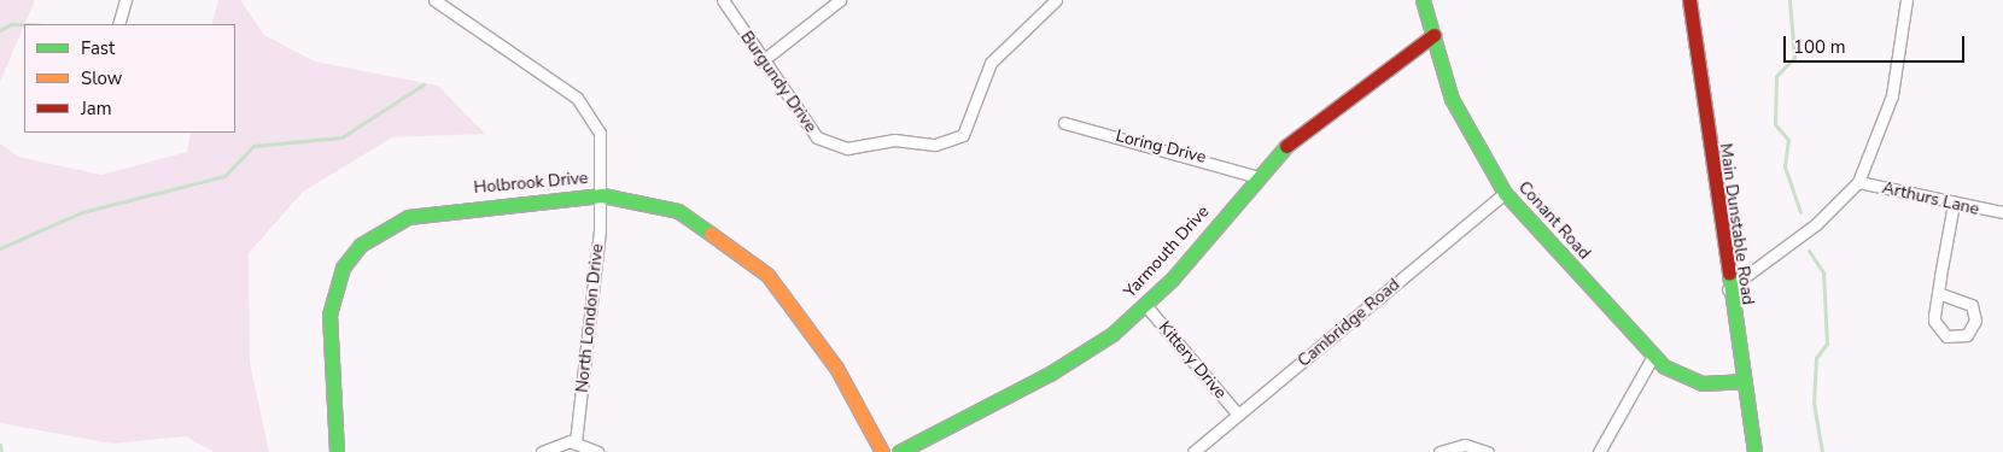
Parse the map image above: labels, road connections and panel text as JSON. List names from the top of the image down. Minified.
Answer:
{"streets":{"street":["Burgundy Drive","Loring Drive","Holbrook Drive","Arthurs Lane","Conant Road","Main Dunstable Road","Yarmouth Drive","North London Drive","Cambridge Road","Kittery Drive"]},"crossings":[["Loring Drive","Yarmouth Drive"],["Holbrook Drive","North London Drive"],["Conant Road","Main Dunstable Road"],["Conant Road","Yarmouth Drive"],["Conant Road","Cambridge Road"],["Yarmouth Drive","Kittery Drive"],["Cambridge Road","Kittery Drive"]],"legend":["Fast","Slow","Jam"],"scale_bar":"100 m"}
